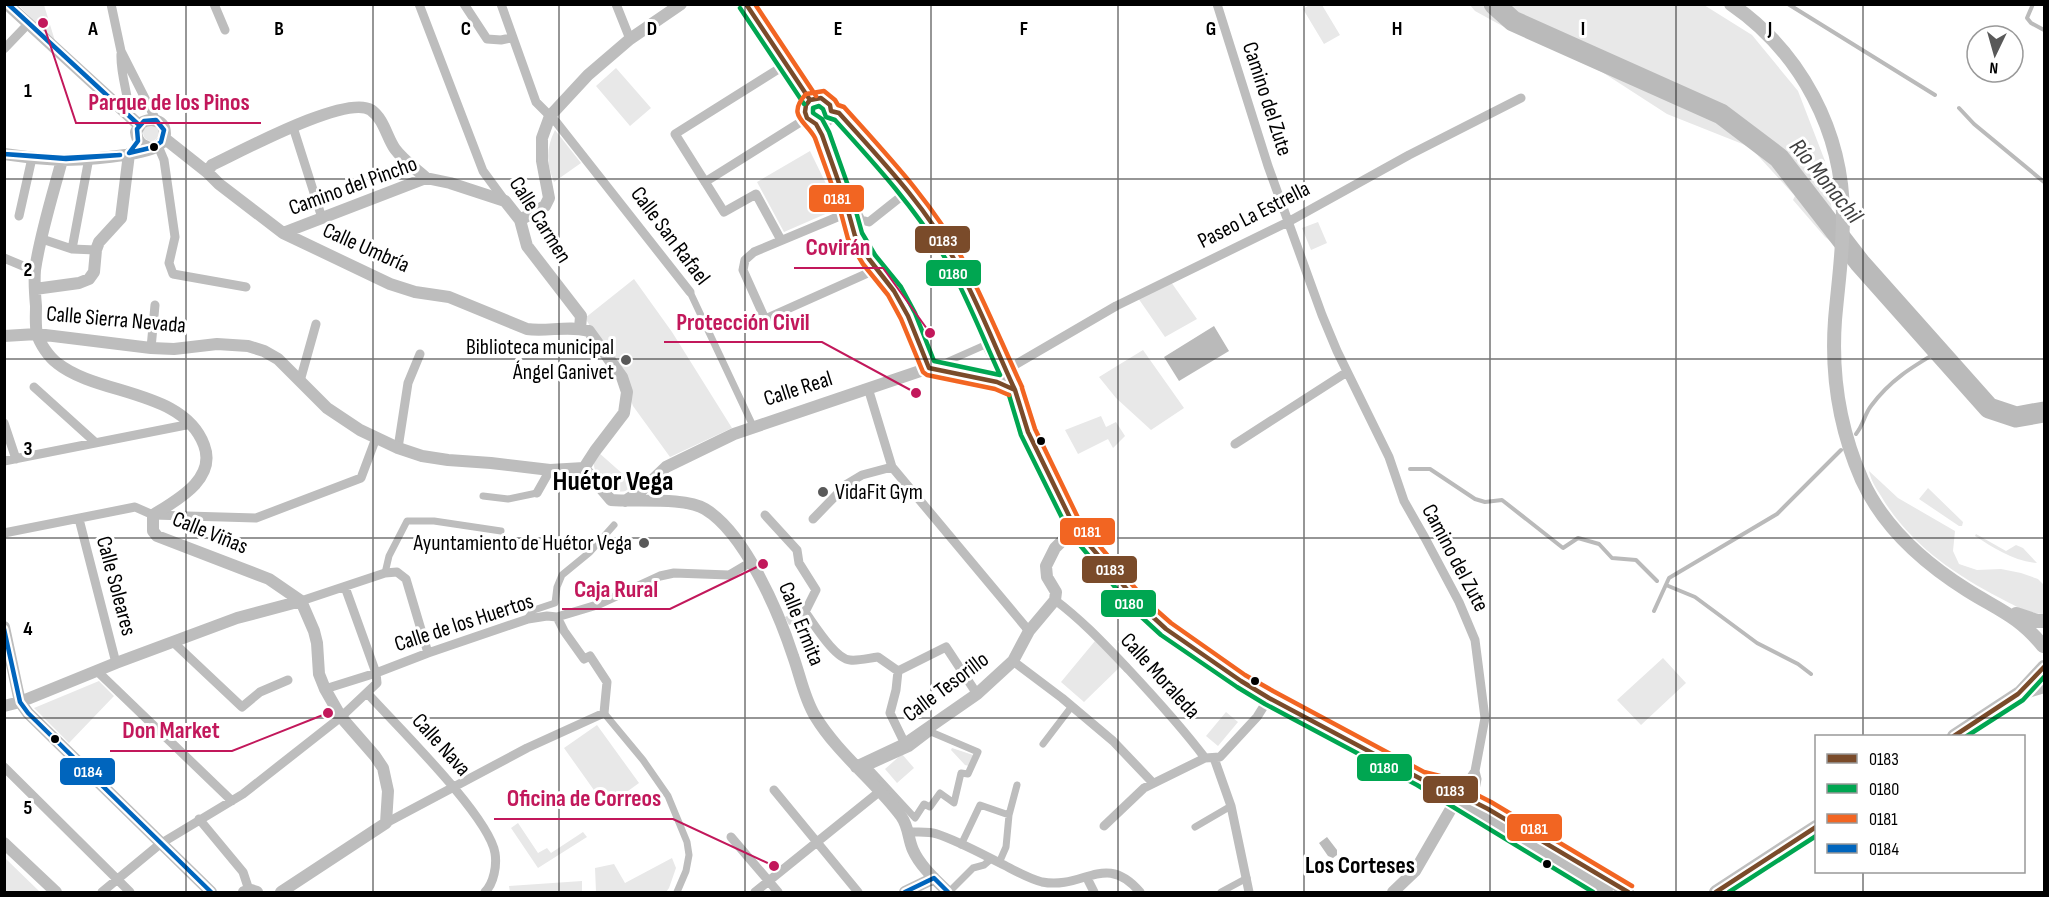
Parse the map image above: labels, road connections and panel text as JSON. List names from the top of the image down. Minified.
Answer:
{"streets":{"street":["Camino del Zute","Camino del Pincho","Paseo La Estrella","Calle Carmen","Calle San Rafael","Calle Umbría","Calle Sierra Nevada","Calle Real","Calle Viñas","Calle Soleares","Calle de los Huertos","Calle Ermita","Calle Moraleda","Calle Tesorillo","Calle Nava"]},"crossings":[["Camino del Zute","Paseo La Estrella"],["Camino del Pincho","Calle Carmen"],["Camino del Pincho","Calle Umbría"],["Calle Carmen","Calle Umbría"],["Calle Carmen","Calle Sierra Nevada"],["Calle San Rafael","Calle Real"],["Calle Sierra Nevada","Calle Viñas"],["Calle Real","Calle Ermita"],["Calle de los Huertos","Calle Ermita"],["Calle Ermita","Calle Tesorillo"],["Calle Moraleda","Calle Tesorillo"]],"districts":["Huétor Vega","Los Corteses"],"water":["Río Monachil"],"places":["Parque de los Pinos","Covirán","Biblioteca municipal Ángel Ganivet","Protección Civil","VidaFit Gym","Ayuntamiento de Huétor Vega","Caja Rural","Don Market","Oficina de Correos"],"lines":["transit line 0183","transit line 0181","transit line 0184","transit line 0180"],"legend":["0183","0180","0181","0184"],"north":"bottom","grid":{"columns":["A","B","C","D","E","F","G","H","I","J"],"rows":["1","2","3","4","5"]}}
